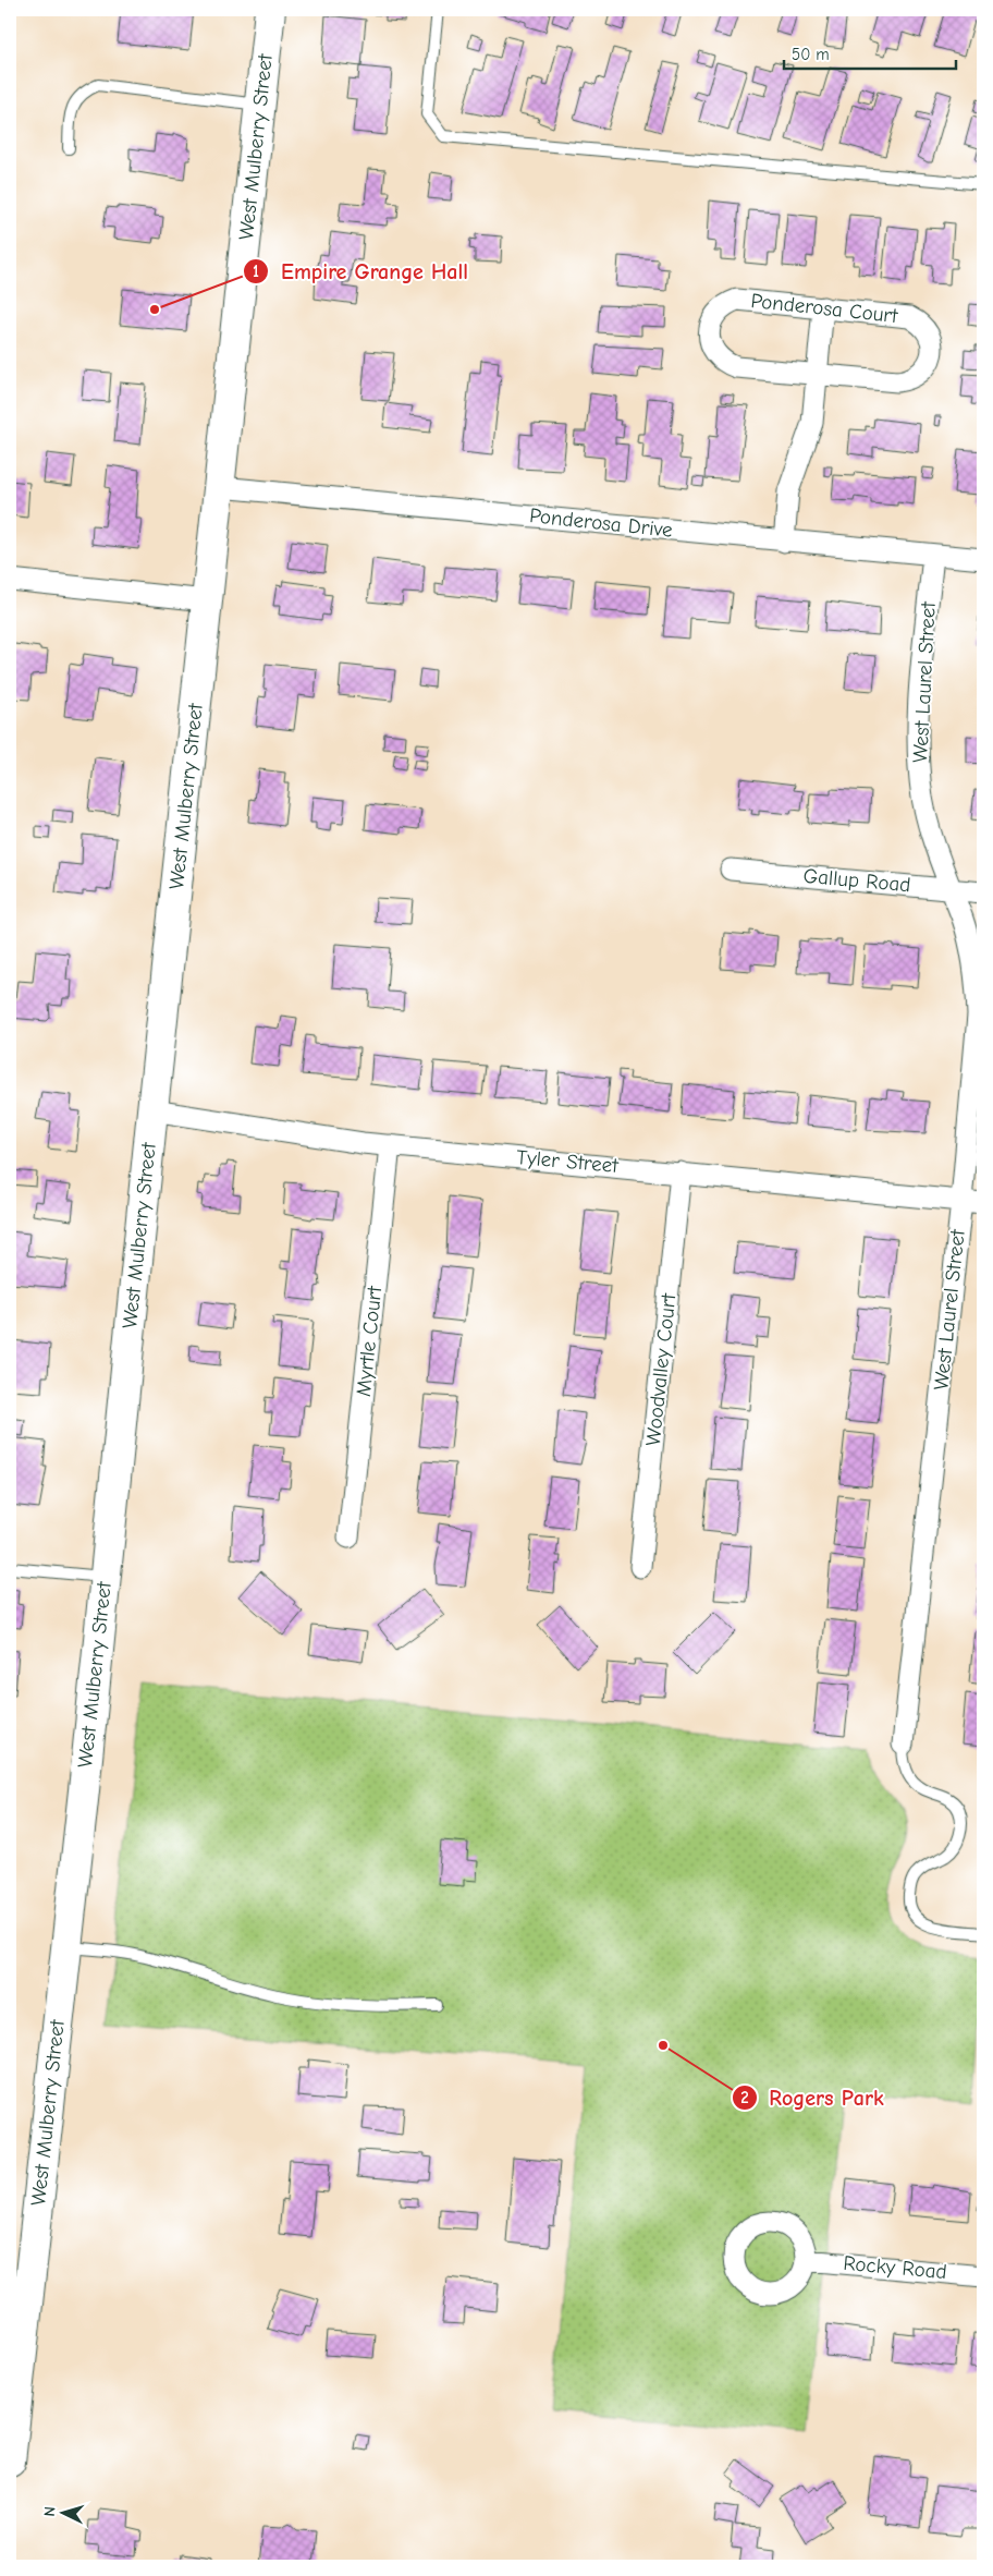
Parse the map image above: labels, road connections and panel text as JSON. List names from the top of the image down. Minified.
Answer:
{"streets":{"main road":["West Mulberry Street"],"street":["Ponderosa Court","Ponderosa Drive","West Laurel Street","Gallup Road","Tyler Street","Myrtle Court","Woodvalley Court","Rocky Road"]},"crossings":[["West Mulberry Street","Ponderosa Drive"],["West Mulberry Street","Tyler Street"],["Ponderosa Drive","West Laurel Street"],["West Laurel Street","Gallup Road"],["West Laurel Street","Tyler Street"],["Tyler Street","Myrtle Court"],["Tyler Street","Woodvalley Court"]],"places":["Empire Grange Hall","Rogers Park"],"scale_bar":"50 m","north":"left"}
